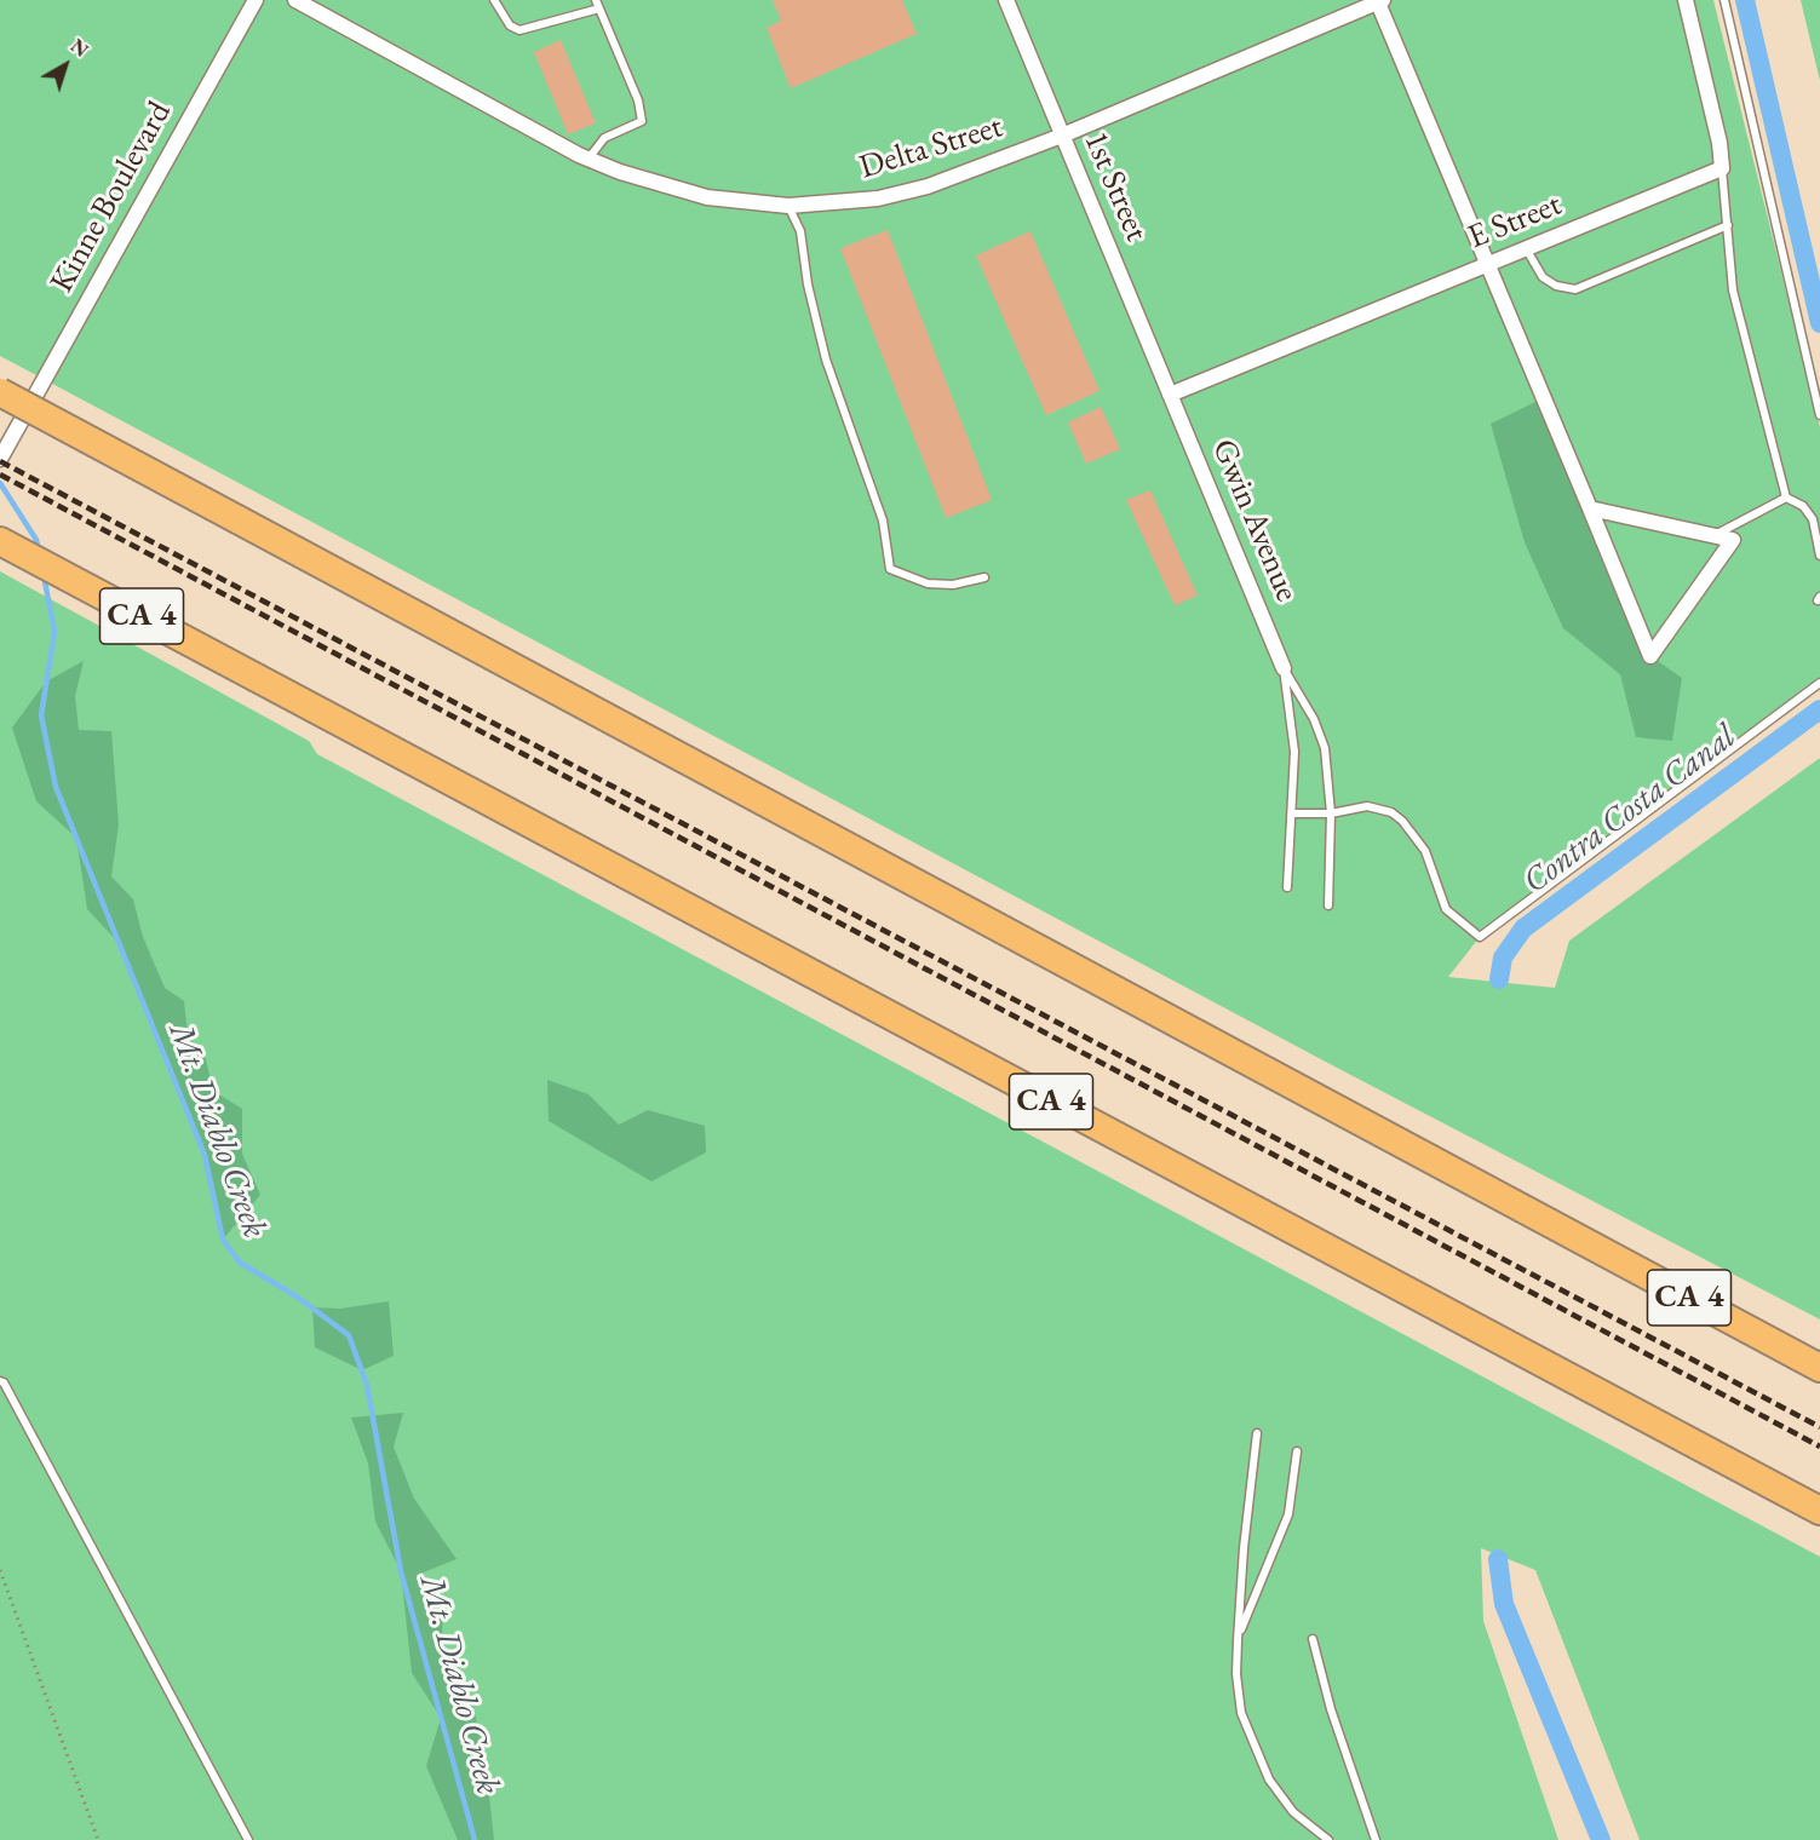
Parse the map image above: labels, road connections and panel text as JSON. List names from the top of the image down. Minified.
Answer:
{"streets":{"highway":["CA 4"],"street":["Delta Street","1st Street","Kinne Boulevard","E Street","Gwin Avenue"]},"crossings":[["Delta Street","1st Street"],["1st Street","E Street"],["1st Street","Gwin Avenue"],["E Street","Gwin Avenue"]],"water":["Contra Costa Canal","Mt. Diablo Creek"],"north":"top right"}
